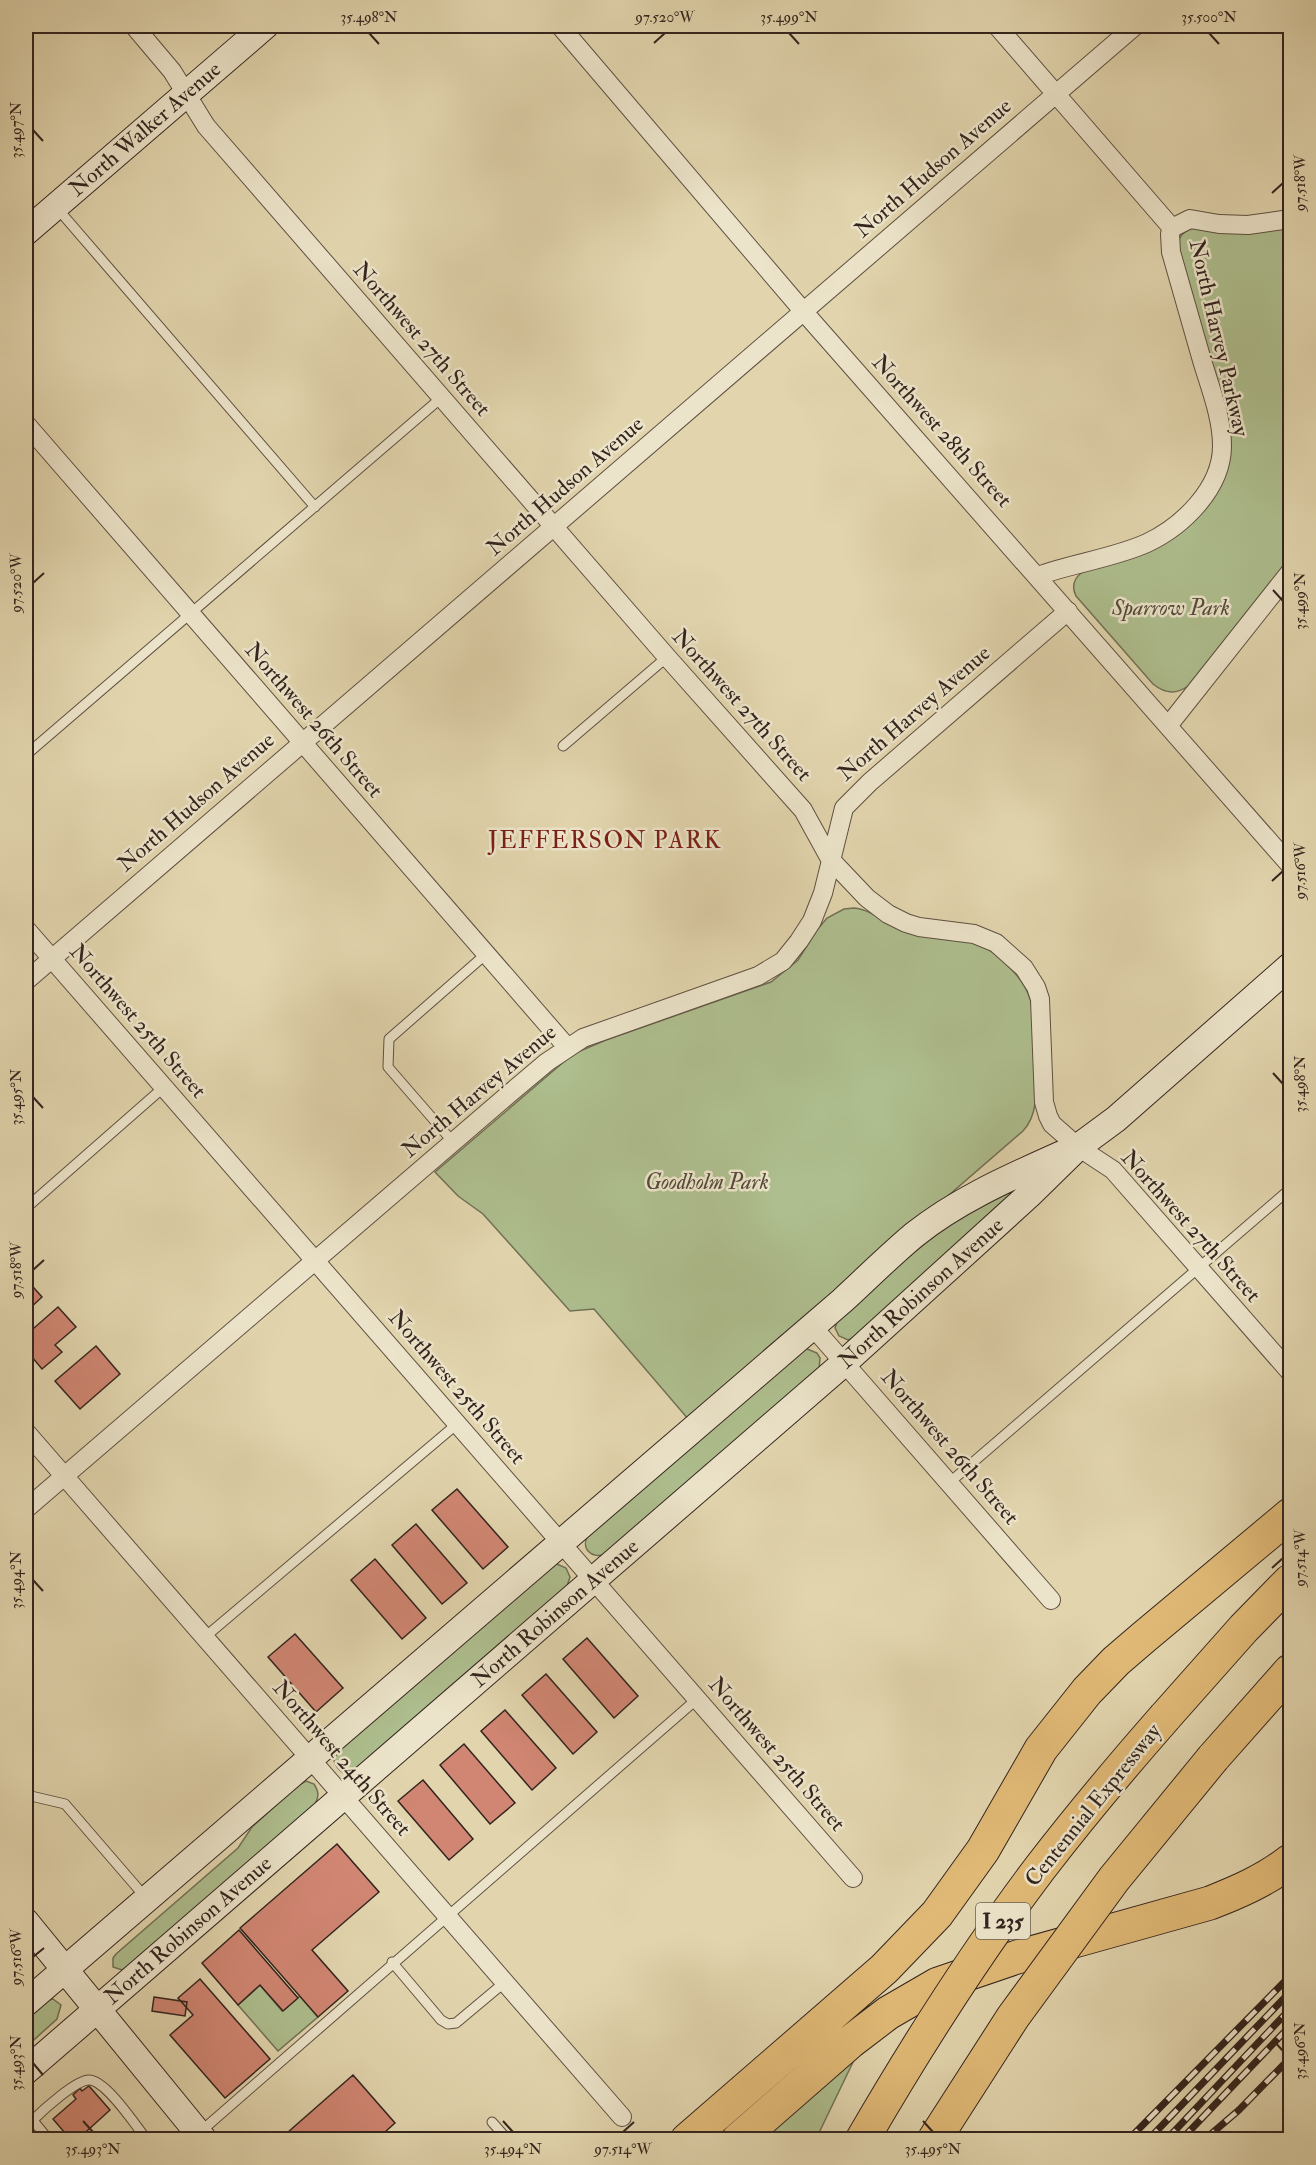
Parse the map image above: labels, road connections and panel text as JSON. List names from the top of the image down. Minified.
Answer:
{"streets":{"highway":["Centennial Expressway","I 235"],"street":["North Walker Avenue","North Hudson Avenue","North Harvey Parkway","Northwest 27th Street","Northwest 28th Street","North Harvey Avenue","Northwest 26th Street","Northwest 25th Street","North Robinson Avenue","Northwest 24th Street"]},"crossings":[["North Walker Avenue","Northwest 27th Street"],["North Hudson Avenue","Northwest 27th Street"],["North Hudson Avenue","Northwest 28th Street"],["North Hudson Avenue","Northwest 26th Street"],["North Hudson Avenue","Northwest 25th Street"],["North Harvey Parkway","Northwest 28th Street"],["Northwest 27th Street","North Harvey Avenue"],["Northwest 27th Street","North Robinson Avenue"],["Northwest 28th Street","North Harvey Avenue"],["North Harvey Avenue","Northwest 26th Street"],["North Harvey Avenue","Northwest 25th Street"],["North Harvey Avenue","Northwest 24th Street"],["Northwest 26th Street","North Robinson Avenue"],["Northwest 25th Street","North Robinson Avenue"],["North Robinson Avenue","Northwest 24th Street"]],"districts":["JEFFERSON PARK"],"parks":["Sparrow Park","Goodholm Park"],"coordinates":["35.498°N","97.520°W","35.499°N","35.500°N","35.497°N","97.518°W","97.516°W","35.495°N","97.514°W","35.494°N","35.496°N","35.493°N"]}
